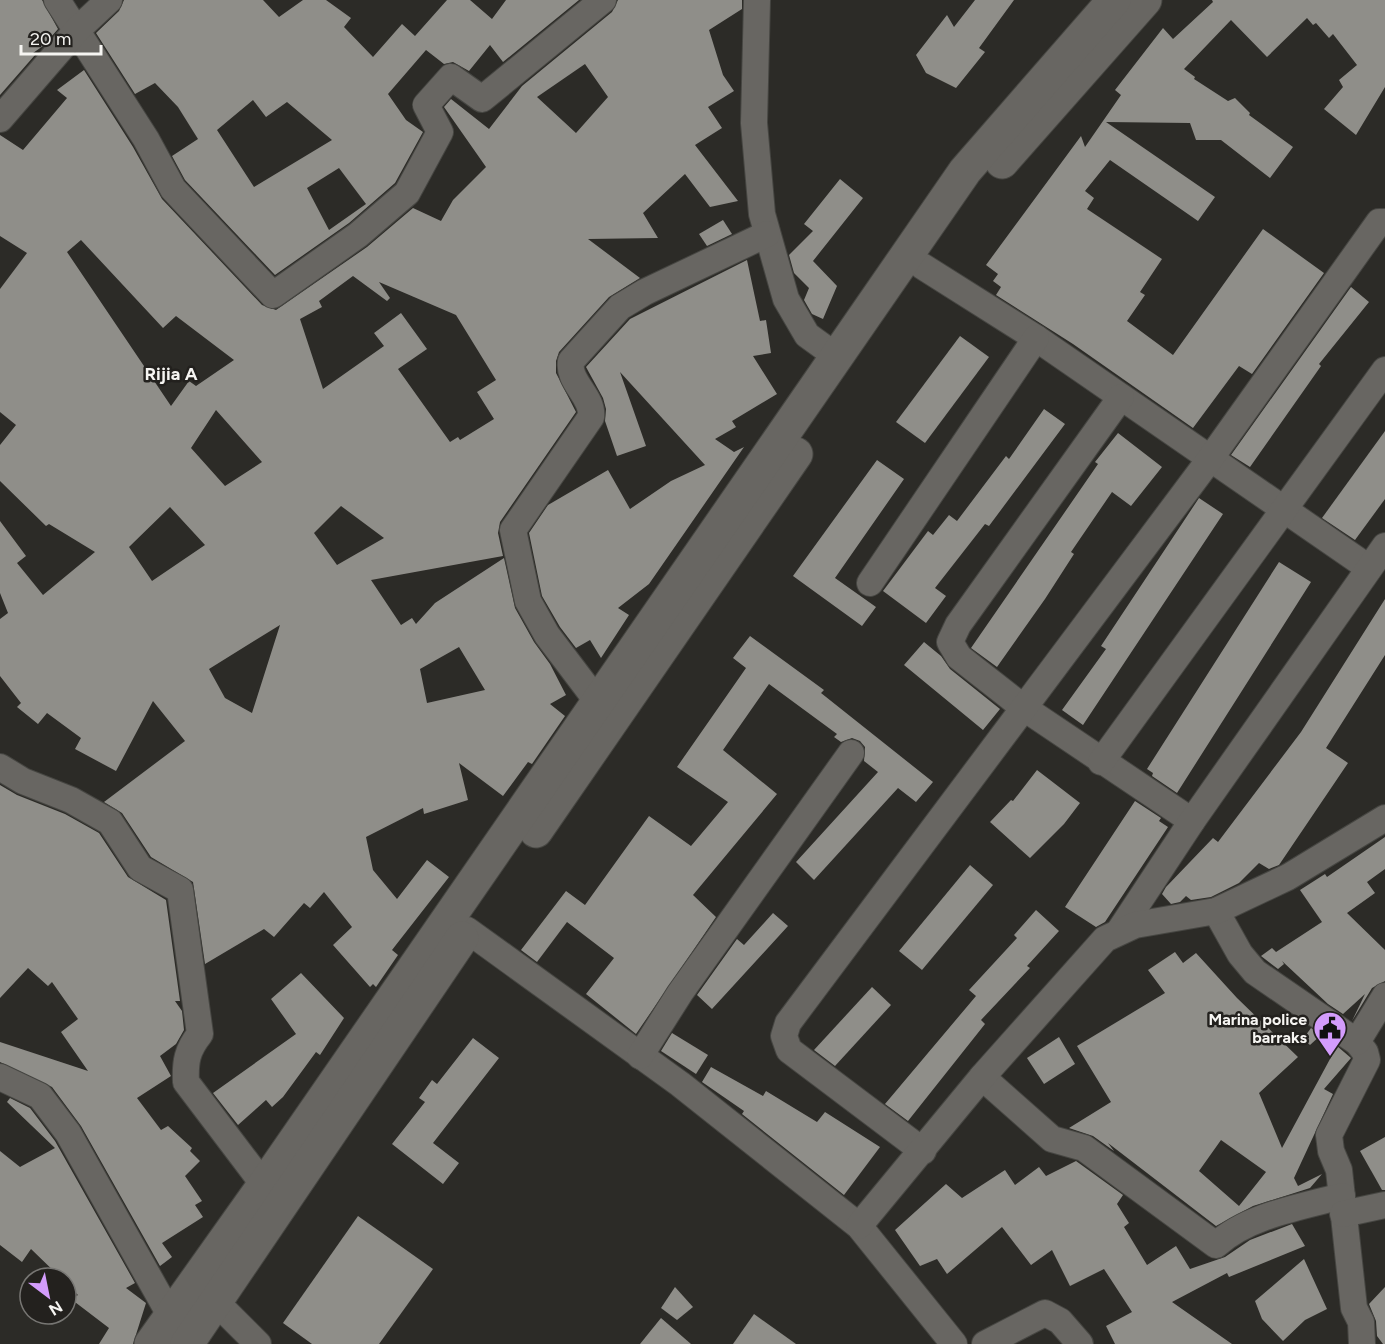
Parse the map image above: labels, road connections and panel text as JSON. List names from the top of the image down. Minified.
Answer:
{"districts":["Rijia A"],"places":{"public building":["Marina police barraks"]},"scale_bar":"20 m","north":"bottom right"}
